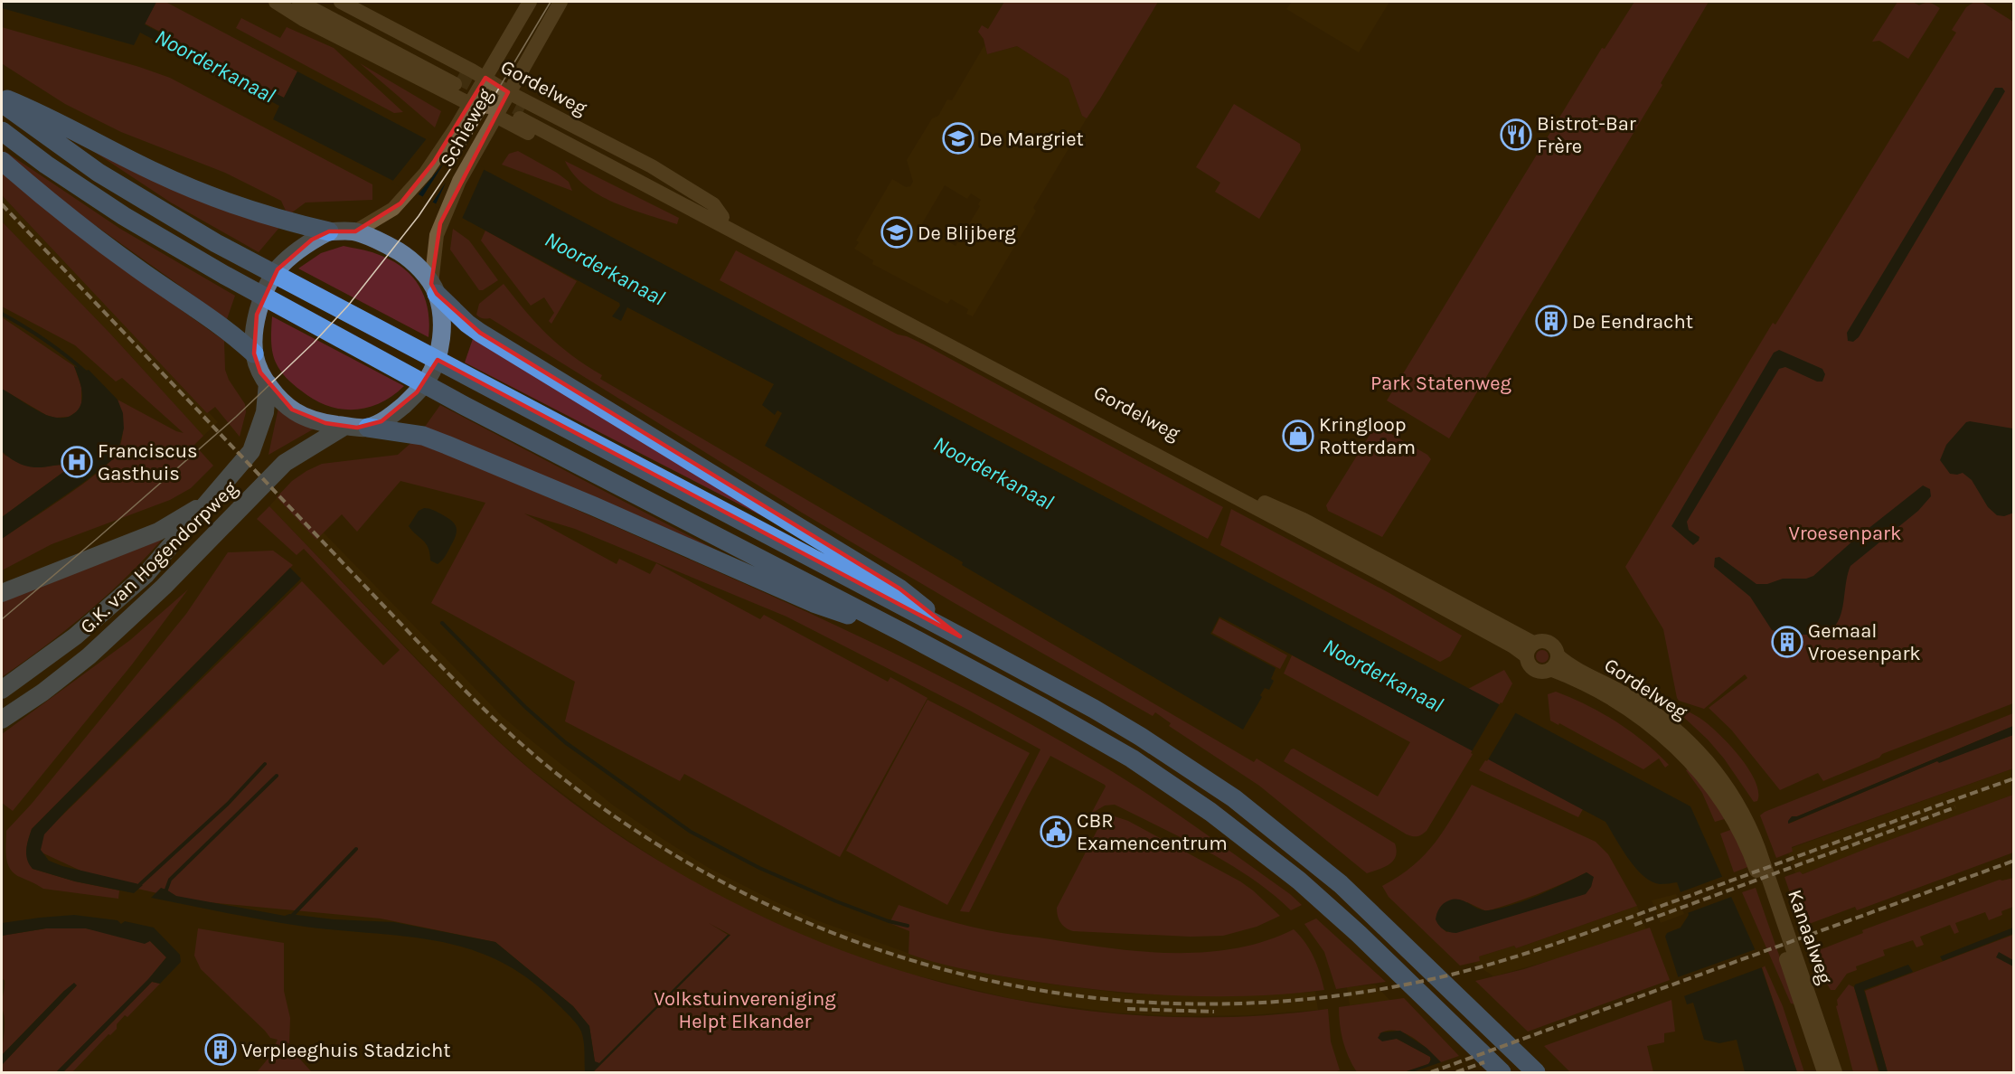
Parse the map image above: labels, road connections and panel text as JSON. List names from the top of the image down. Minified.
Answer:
{"streets":{"main road":["Gordelweg","Schieweg","G.K. van Hogendorpweg","Kanaalweg"]},"crossings":[["Gordelweg","Schieweg"],["Gordelweg","Kanaalweg"],["Schieweg","G.K. van Hogendorpweg"]],"water":["Noorderkanaal"],"parks":["Park Statenweg","Vroesenpark","Volkstuinvereniging Helpt Elkander"],"places":{"restaurant":["Bistrot-Bar Frère"],"school or university":["De Margriet","De Blijberg"],"building":["De Eendracht","Gemaal Vroesenpark","Verpleeghuis Stadzicht"],"shop":["Kringloop Rotterdam"],"hospital":["Franciscus Gasthuis"],"public building":["CBR Examencentrum"]}}
